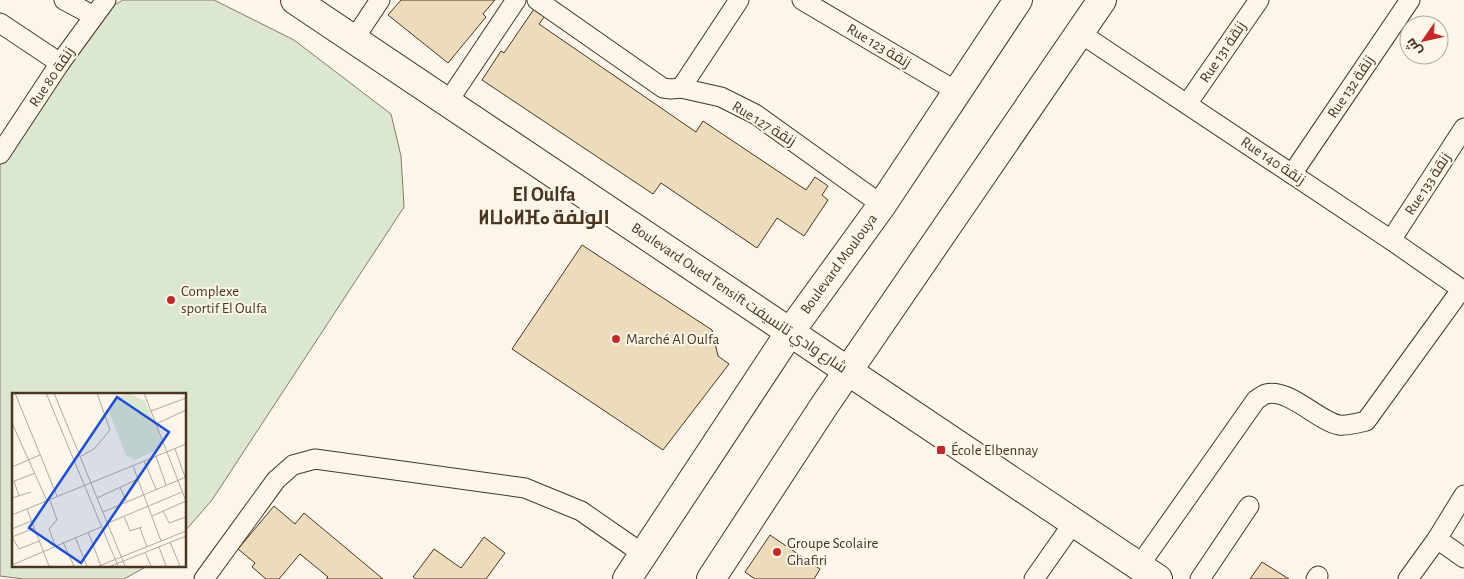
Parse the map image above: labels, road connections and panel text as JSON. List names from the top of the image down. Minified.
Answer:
{"streets":{"street":["Rue 123 زنقة","Rue 131 زنقة","Rue 80 زنقة","Rue 132 زنقة","Rue 127 زنقة","Rue 140 زنقة","Rue 133 زنقة","Boulevard Moulouya","Boulevard Oued Tensift شارع وادي تانسيفت"]},"crossings":[["Rue 123 زنقة","Boulevard Moulouya"],["Rue 131 زنقة","Rue 140 زنقة"],["Rue 132 زنقة","Rue 140 زنقة"],["Rue 127 زنقة","Boulevard Moulouya"],["Rue 140 زنقة","Rue 133 زنقة"],["Boulevard Moulouya","Boulevard Oued Tensift شارع وادي تانسيفت"]],"districts":["El Oulfa ⵍⵡⴰⵍⴼⴰ الولفة"],"places":{"other":["Complexe sportif El Oulfa","Marché Al Oulfa","Groupe Scolaire Ghafiri"],"transit":["École Elbennay"]},"north":"bottom left"}
